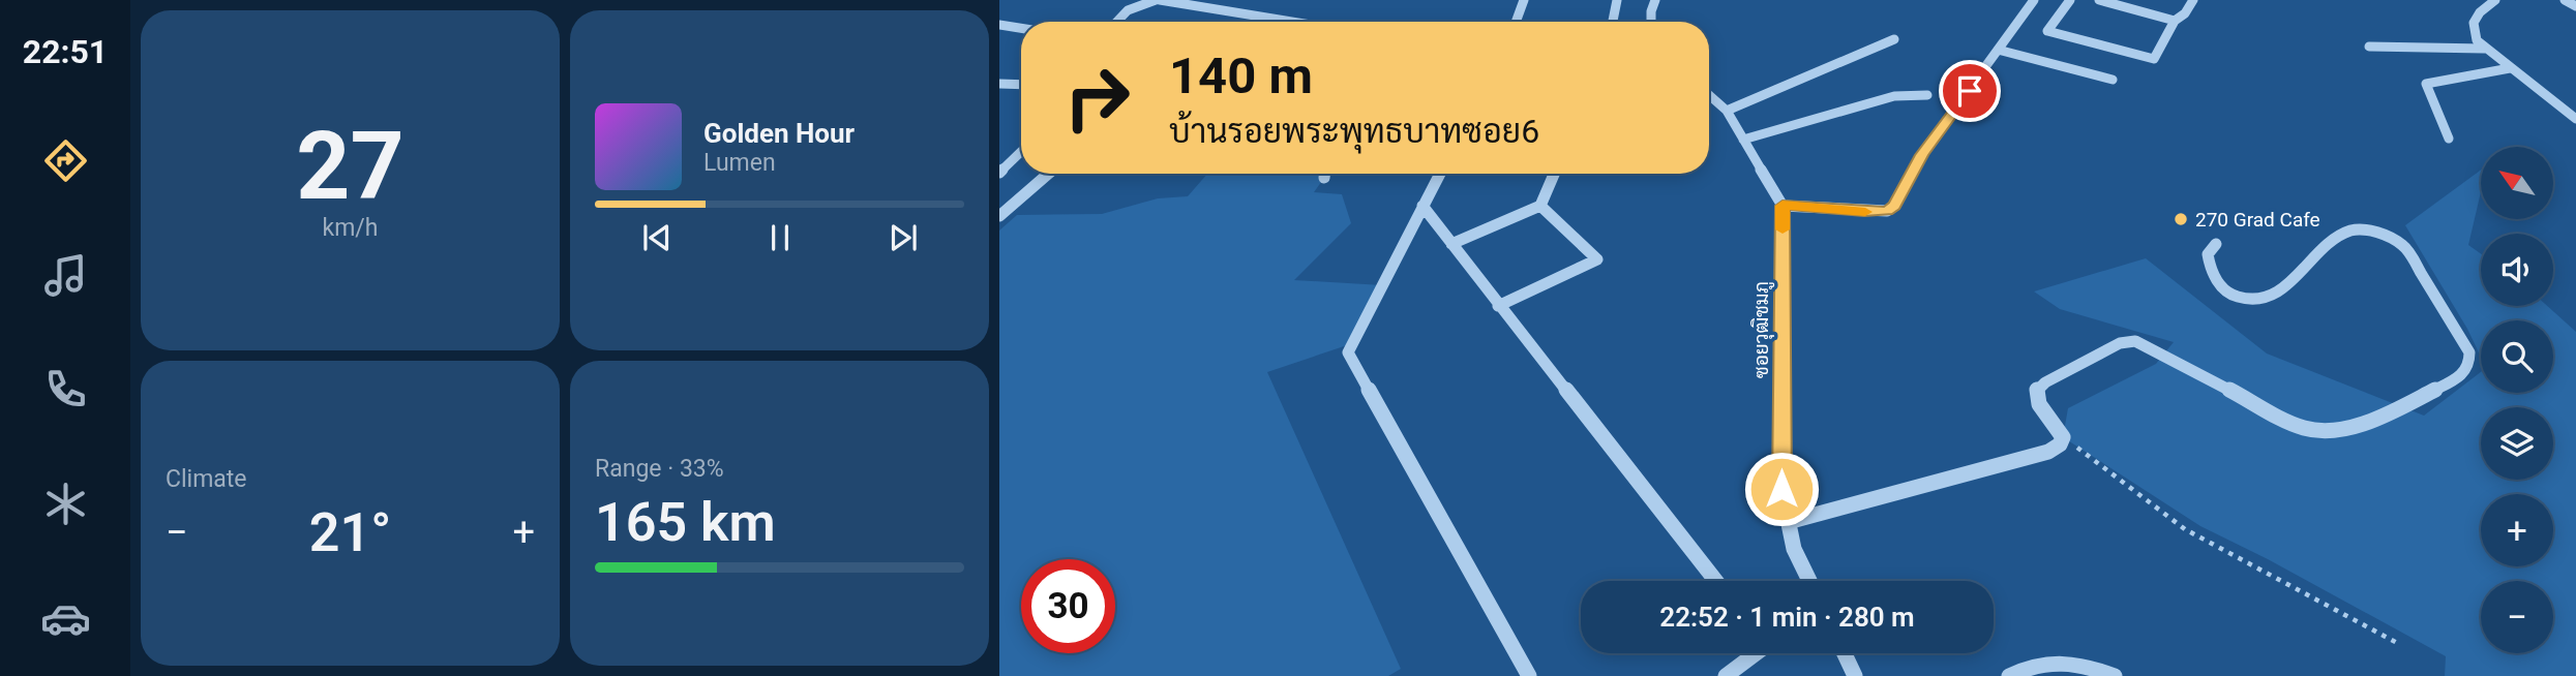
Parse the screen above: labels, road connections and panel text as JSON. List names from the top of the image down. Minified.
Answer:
{"streets":{"street":["ซอยวุฒิชมภู"]},"places":["270 Grad Cafe"],"north":"top left","page":{"tabs":"22:51","tile":[["27","km/h"],"Climate",["Range · 33%","165 km"]],"turn":["140 m","บ้านรอยพระพุทธบาทซอย6"],"song":["Golden Hour","Lumen"],"map_buttons":["+","−"],"heat":["−","21°","+"],"limit":"30","trip":"22:52 · 1 min · 280 m"}}
